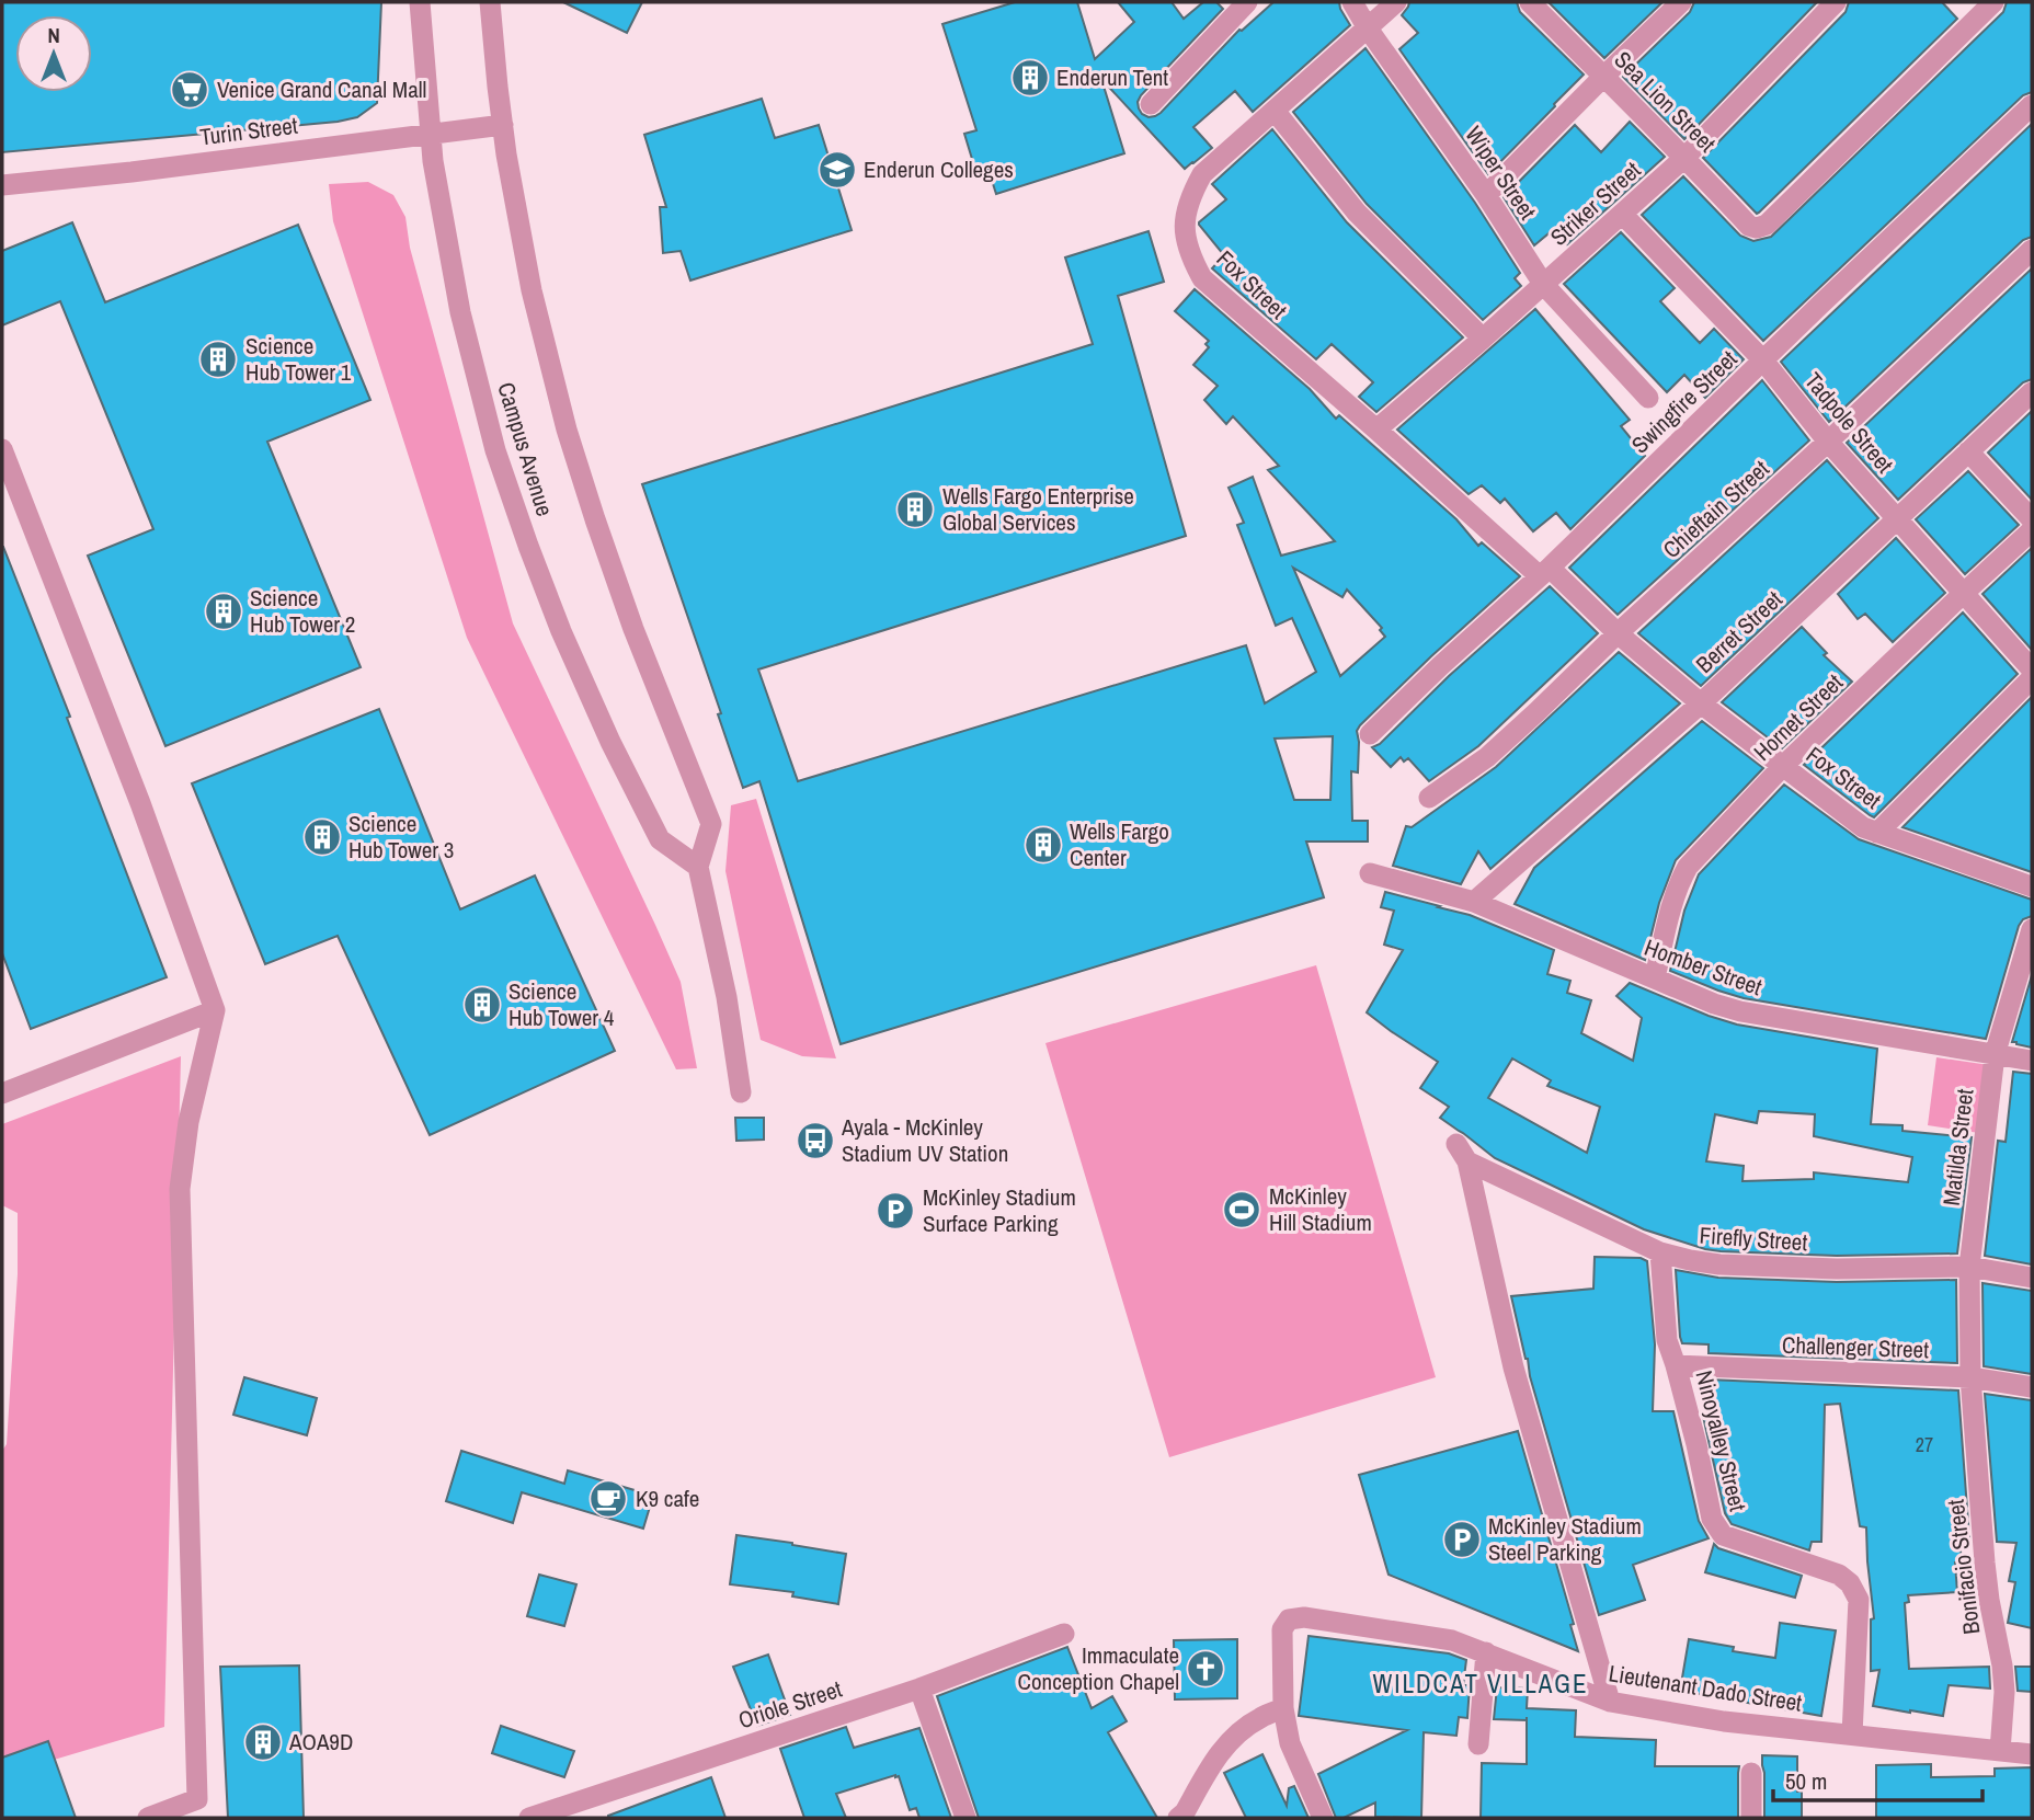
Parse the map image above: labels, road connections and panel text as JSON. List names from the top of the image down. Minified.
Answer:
{"streets":{"street":["Sea Lion Street","Turin Street","Wiper Street","Striker Street","Fox Street","Swingfire Street","Tadpole Street","Campus Avenue","Chieftain Street","Berret Street","Hornet Street","Homber Street","Matilda Street","Firefly Street","Challenger Street","Ninoyalley Street","Bonifacio Street","Lieutenant Dado Street","Oriole Street"]},"crossings":[["Sea Lion Street","Striker Street"],["Turin Street","Campus Avenue"],["Wiper Street","Striker Street"],["Wiper Street","Fox Street"],["Striker Street","Fox Street"],["Striker Street","Tadpole Street"],["Fox Street","Swingfire Street"],["Fox Street","Chieftain Street"],["Fox Street","Berret Street"],["Fox Street","Hornet Street"],["Swingfire Street","Tadpole Street"],["Tadpole Street","Chieftain Street"],["Tadpole Street","Berret Street"],["Tadpole Street","Hornet Street"],["Berret Street","Homber Street"],["Hornet Street","Homber Street"],["Homber Street","Matilda Street"],["Matilda Street","Firefly Street"],["Matilda Street","Challenger Street"],["Matilda Street","Bonifacio Street"],["Firefly Street","Ninoyalley Street"],["Firefly Street","Lieutenant Dado Street"],["Challenger Street","Ninoyalley Street"],["Challenger Street","Bonifacio Street"],["Ninoyalley Street","Lieutenant Dado Street"],["Bonifacio Street","Lieutenant Dado Street"]],"districts":["WILDCAT VILLAGE"],"places":{"building":["Enderun Tent","Science Hub Tower 1","Wells Fargo Enterprise Global Services","Science Hub Tower 2","Science Hub Tower 3","Wells Fargo Center","Science Hub Tower 4","AOA9D"],"supermarket":["Venice Grand Canal Mall"],"school or university":["Enderun Colleges"],"bus stop":["Ayala - McKinley Stadium UV Station"],"sports":["McKinley Hill Stadium"],"parking":["McKinley Stadium Surface Parking","McKinley Stadium Steel Parking"],"cafe":["K9 cafe"],"church":["Immaculate Conception Chapel"]},"house_numbers":["27"],"scale_bar":"50 m","north":"top"}
